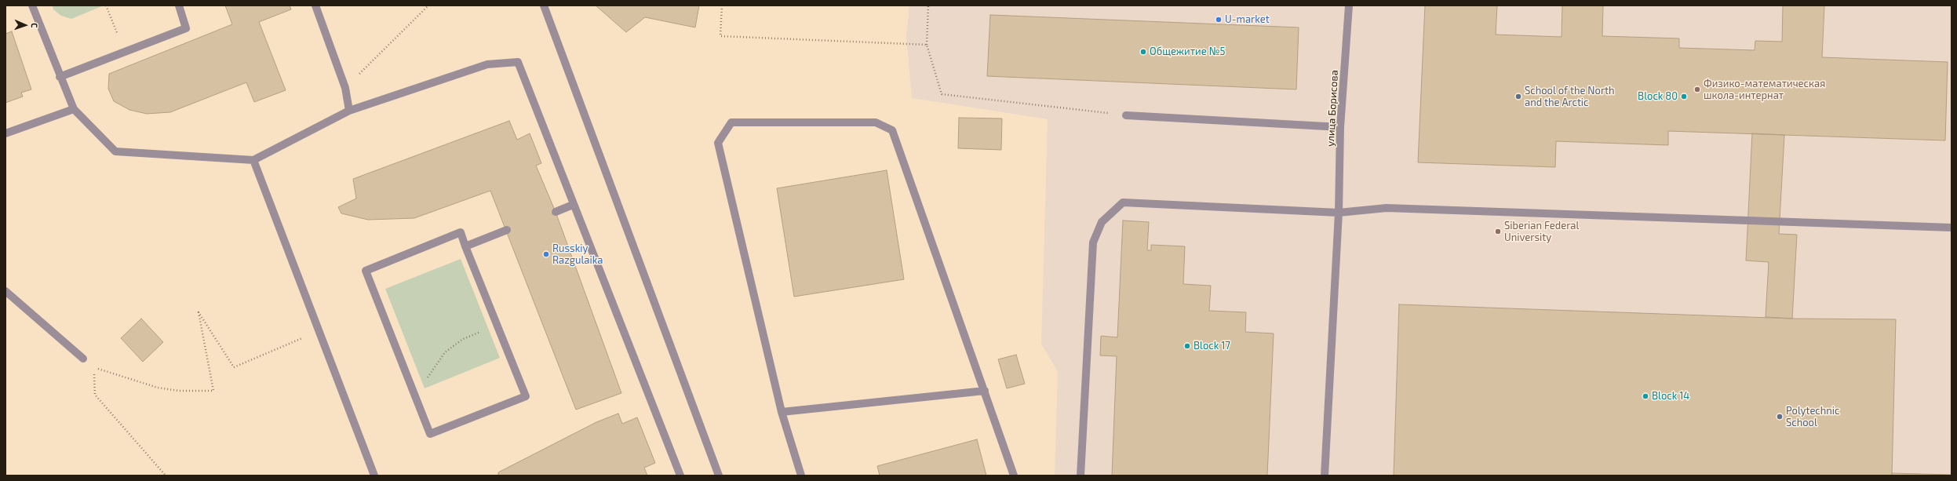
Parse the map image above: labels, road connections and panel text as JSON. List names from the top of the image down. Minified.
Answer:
{"streets":{"street":["улица Борисова"]},"places":["U-market","Общежитие №5","Физико-математическая школа-интернат","School of the North and the Arctic","Block 80","Siberian Federal University","Russkiy Razgulaika","Block 17","Block 14","Polytechnic School"],"north":"right"}
